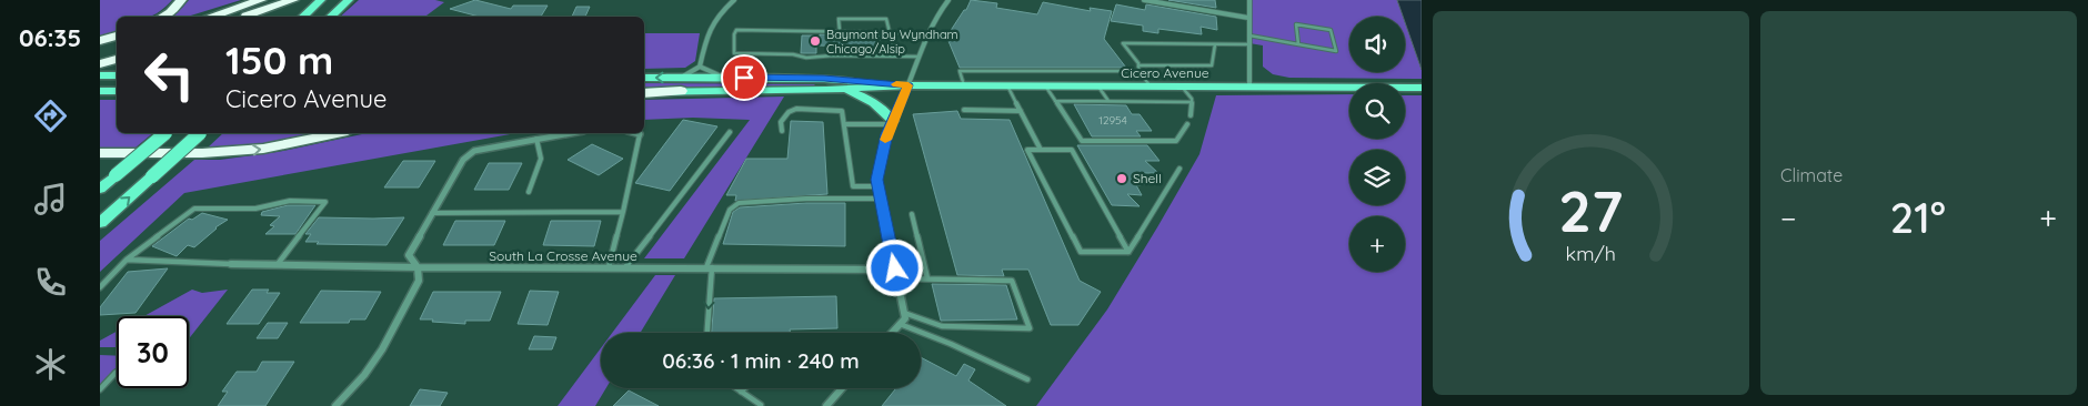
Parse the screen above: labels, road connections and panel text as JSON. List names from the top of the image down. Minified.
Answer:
{"streets":{"main road":["Cicero Avenue"],"street":["South La Crosse Avenue"]},"places":["Baymont by Wyndham Chicago/Alsip","Shell"],"house_numbers":["12954"],"page":{"tabs":"06:35","tile":"Climate","map_buttons":"+","turn":["150 m","Cicero Avenue"],"heat":["−","21°","+"],"limit":"30","trip":"06:36 · 1 min · 240 m","gauge":["27","km/h"]}}
